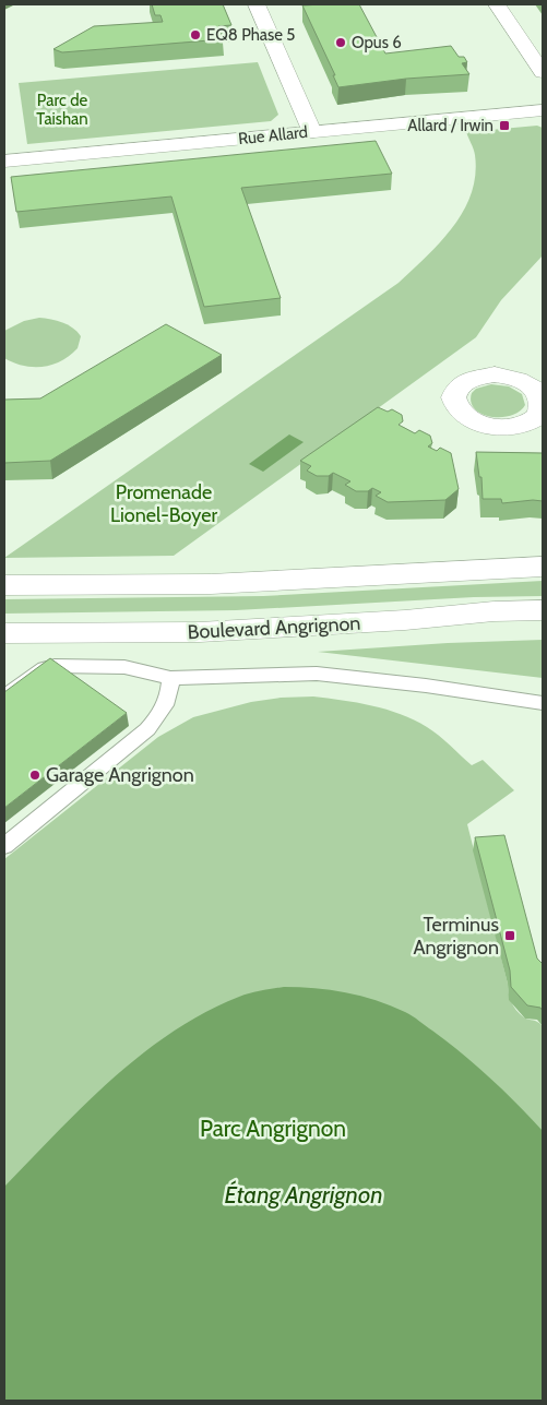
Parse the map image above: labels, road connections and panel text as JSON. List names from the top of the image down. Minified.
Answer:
{"streets":{"street":["Rue Allard","Boulevard Angrignon"]},"water":["Étang Angrignon"],"parks":["Parc de Taishan","Promenade Lionel-Boyer","Parc Angrignon"],"places":{"other":["EQ8 Phase 5","Opus 6","Garage Angrignon"],"transit":["Allard / Irwin","Terminus Angrignon"]}}
